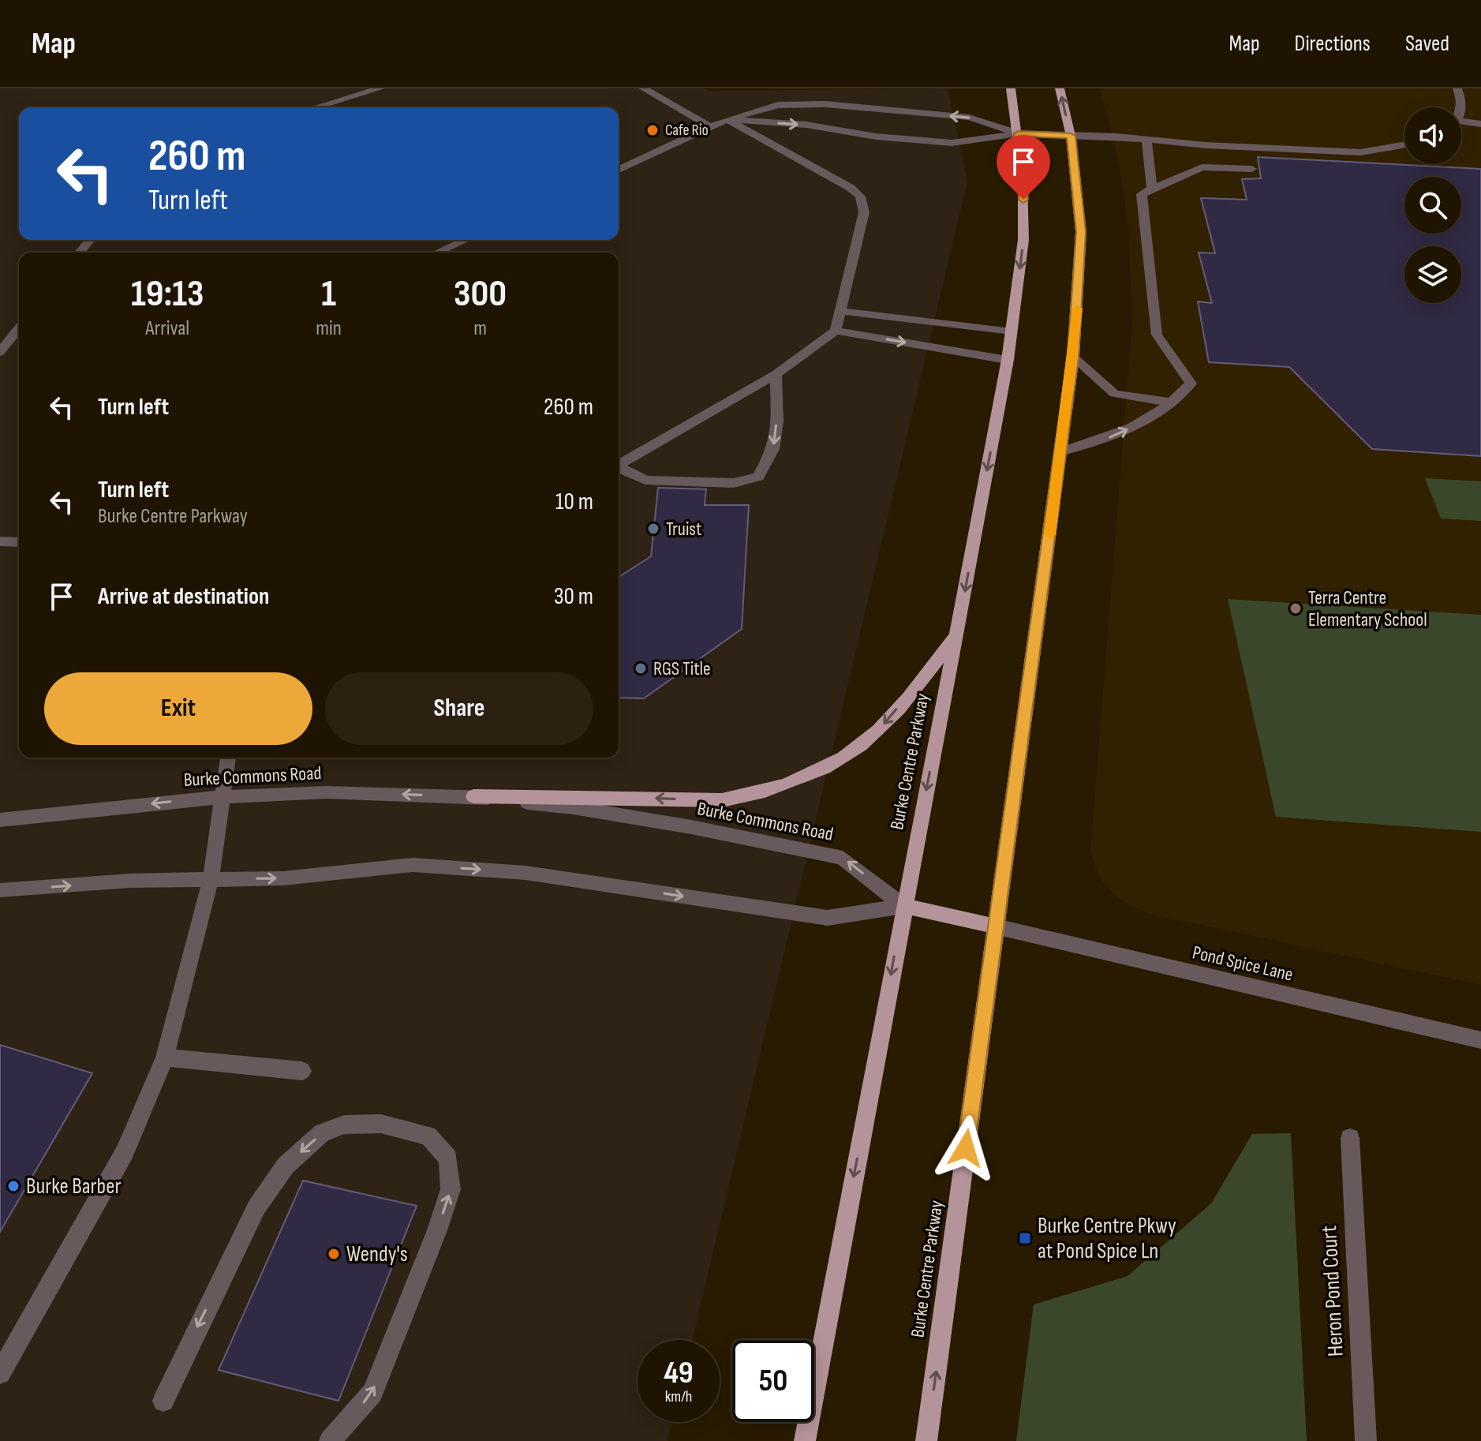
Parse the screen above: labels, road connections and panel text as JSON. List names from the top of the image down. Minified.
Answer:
{"streets":{"main road":["Burke Centre Parkway"],"street":["Burke Commons Road","Pond Spice Lane","Heron Pond Court"]},"crossings":[["Burke Centre Parkway","Burke Commons Road"],["Burke Centre Parkway","Pond Spice Lane"]],"places":{"other":["Cafe Rio","Truist","Terra Centre Elementary School","RGS Title","Burke Barber","Wendy's"],"transit":["Burke Centre Pkwy at Pond Spice Ln"]},"page":{"header":"Map","nav":["Map","Directions","Saved"],"turn":["260 m","Turn left"],"eta":["19:13","Arrival","1","min","300","m"],"list":[{"name":"Turn left","value":"260 m"},{"name":"Turn left","note":"Burke Centre Parkway","value":"10 m"},{"name":"Arrive at destination","value":"30 m"}],"buttons":["Exit","Share"],"speed":"49 km/h","limit":"50"}}
